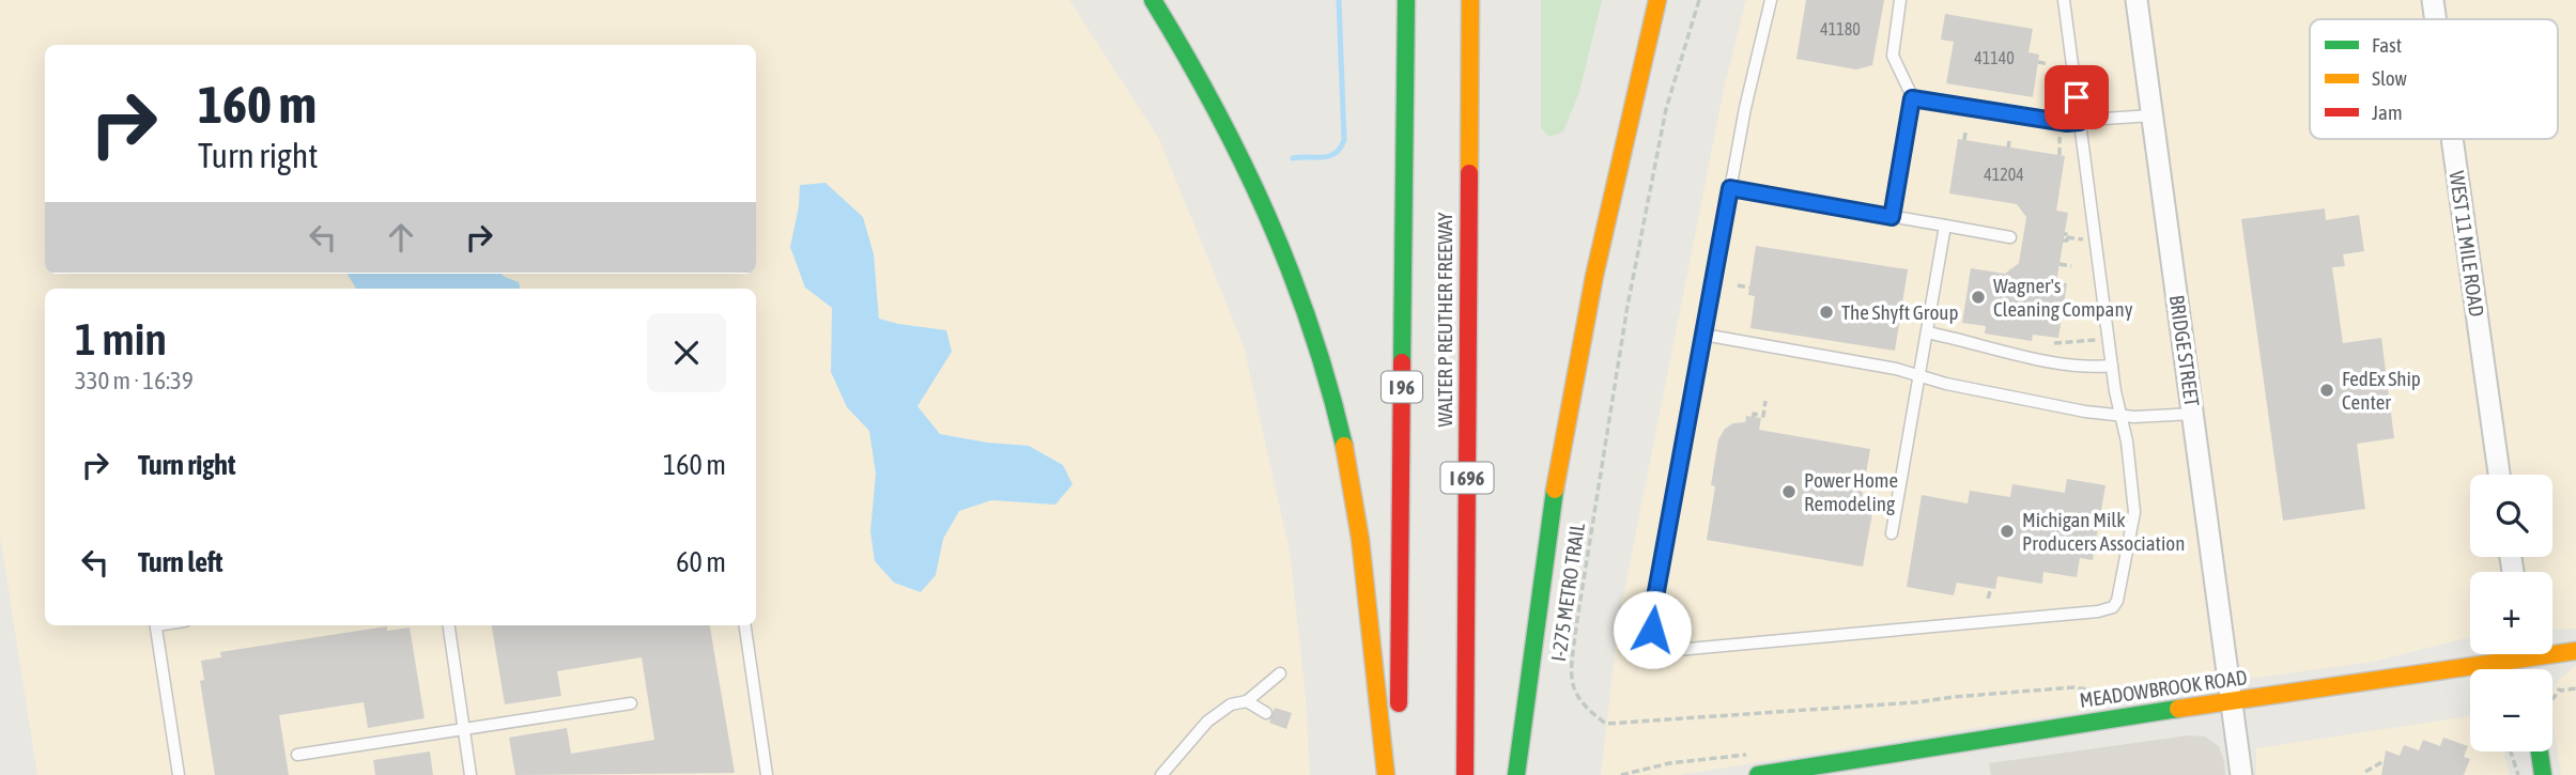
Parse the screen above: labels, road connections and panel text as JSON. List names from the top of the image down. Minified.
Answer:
{"streets":{"main road":["WALTER P REUTHER FREEWAY","I 96","I 696","MEADOWBROOK ROAD"],"street":["WEST 11 MILE ROAD","BRIDGE STREET"],"path":["I-275 METRO TRAIL"]},"crossings":[["BRIDGE STREET","MEADOWBROOK ROAD"]],"places":["Wagner's Cleaning Company","The Shyft Group","FedEx Ship Center","Power Home Remodeling","Michigan Milk Producers Association"],"house_numbers":["41180","41140","41204"],"legend":["Fast","Slow","Jam"],"page":{"turn":["160 m","Turn right"],"heading":["1 min","330 m · 16:39"],"list":[{"name":"Turn right","value":"160 m"},{"name":"Turn left","value":"60 m"}],"map_buttons":["+","−"]}}
